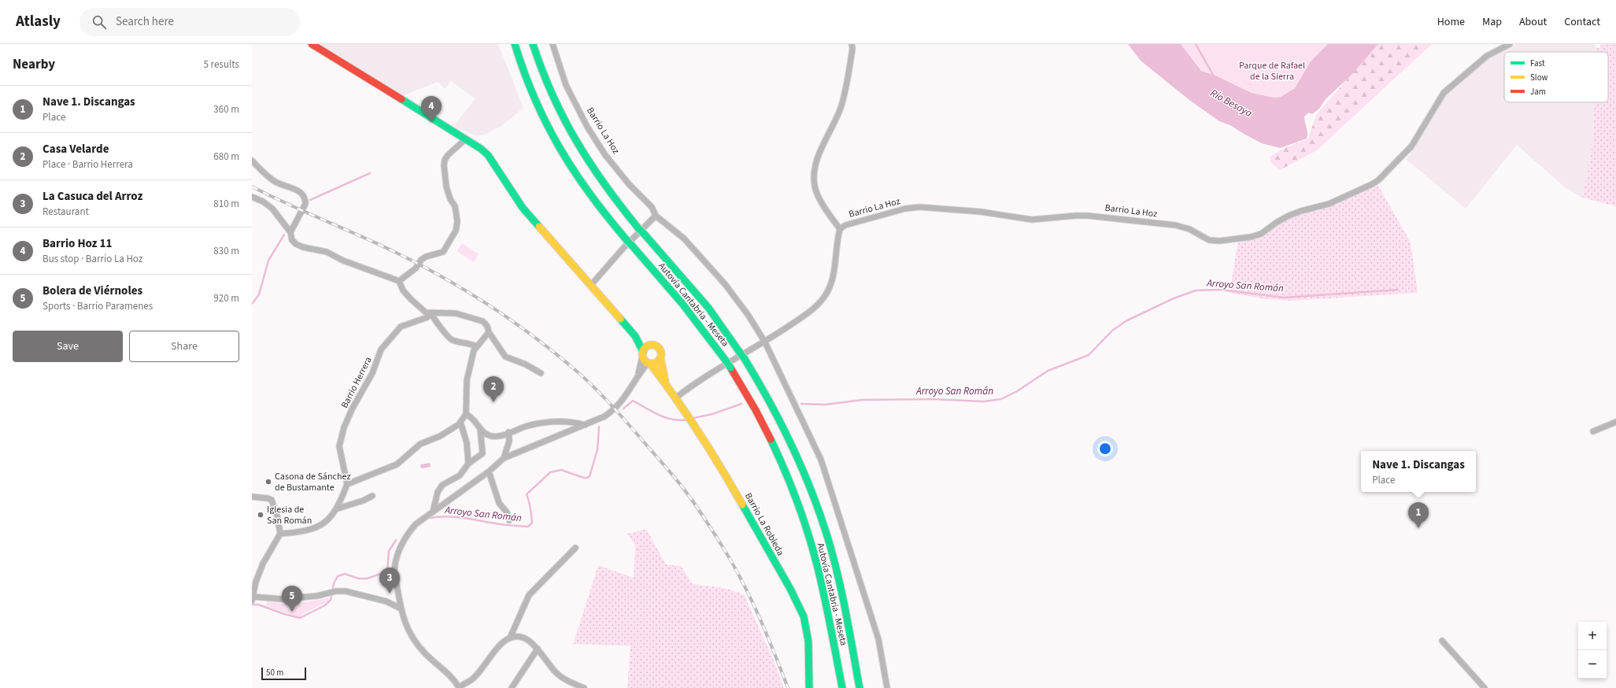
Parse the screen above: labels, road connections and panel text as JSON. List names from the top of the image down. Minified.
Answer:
{"streets":{"main road":["Autovía Cantabria - Meseta","Barrio La Robleda"],"street":["Barrio La Hoz","Barrio Herrera"]},"water":["Río Besaya","Arroyo San Román"],"parks":["Parque de Rafael de la Sierra"],"places":["Casona de Sánchez de Bustamante","Iglesia de San Román"],"legend":["Fast","Slow","Jam"],"scale_bar":"50 m","page":{"header":"Atlasly","search":"Search here","nav":["Home","Map","About","Contact"],"heading":["Nearby","5 results"],"list":[{"mark":"1","name":"Nave 1. Discangas","note":"Place","value":"360 m"},{"mark":"2","name":"Casa Velarde","note":"Place · Barrio Herrera","value":"680 m"},{"mark":"3","name":"La Casuca del Arroz","note":"Restaurant","value":"810 m"},{"mark":"4","name":"Barrio Hoz 11","note":"Bus stop · Barrio La Hoz","value":"830 m"},{"mark":"5","name":"Bolera de Viérnoles","note":"Sports · Barrio Paramenes","value":"920 m"}],"pins":["4","2","1","3","5"],"buttons":["Save","Share"],"popup":["Nave 1. Discangas","Place"],"map_buttons":["+","−"],"scale":"50 m"}}
